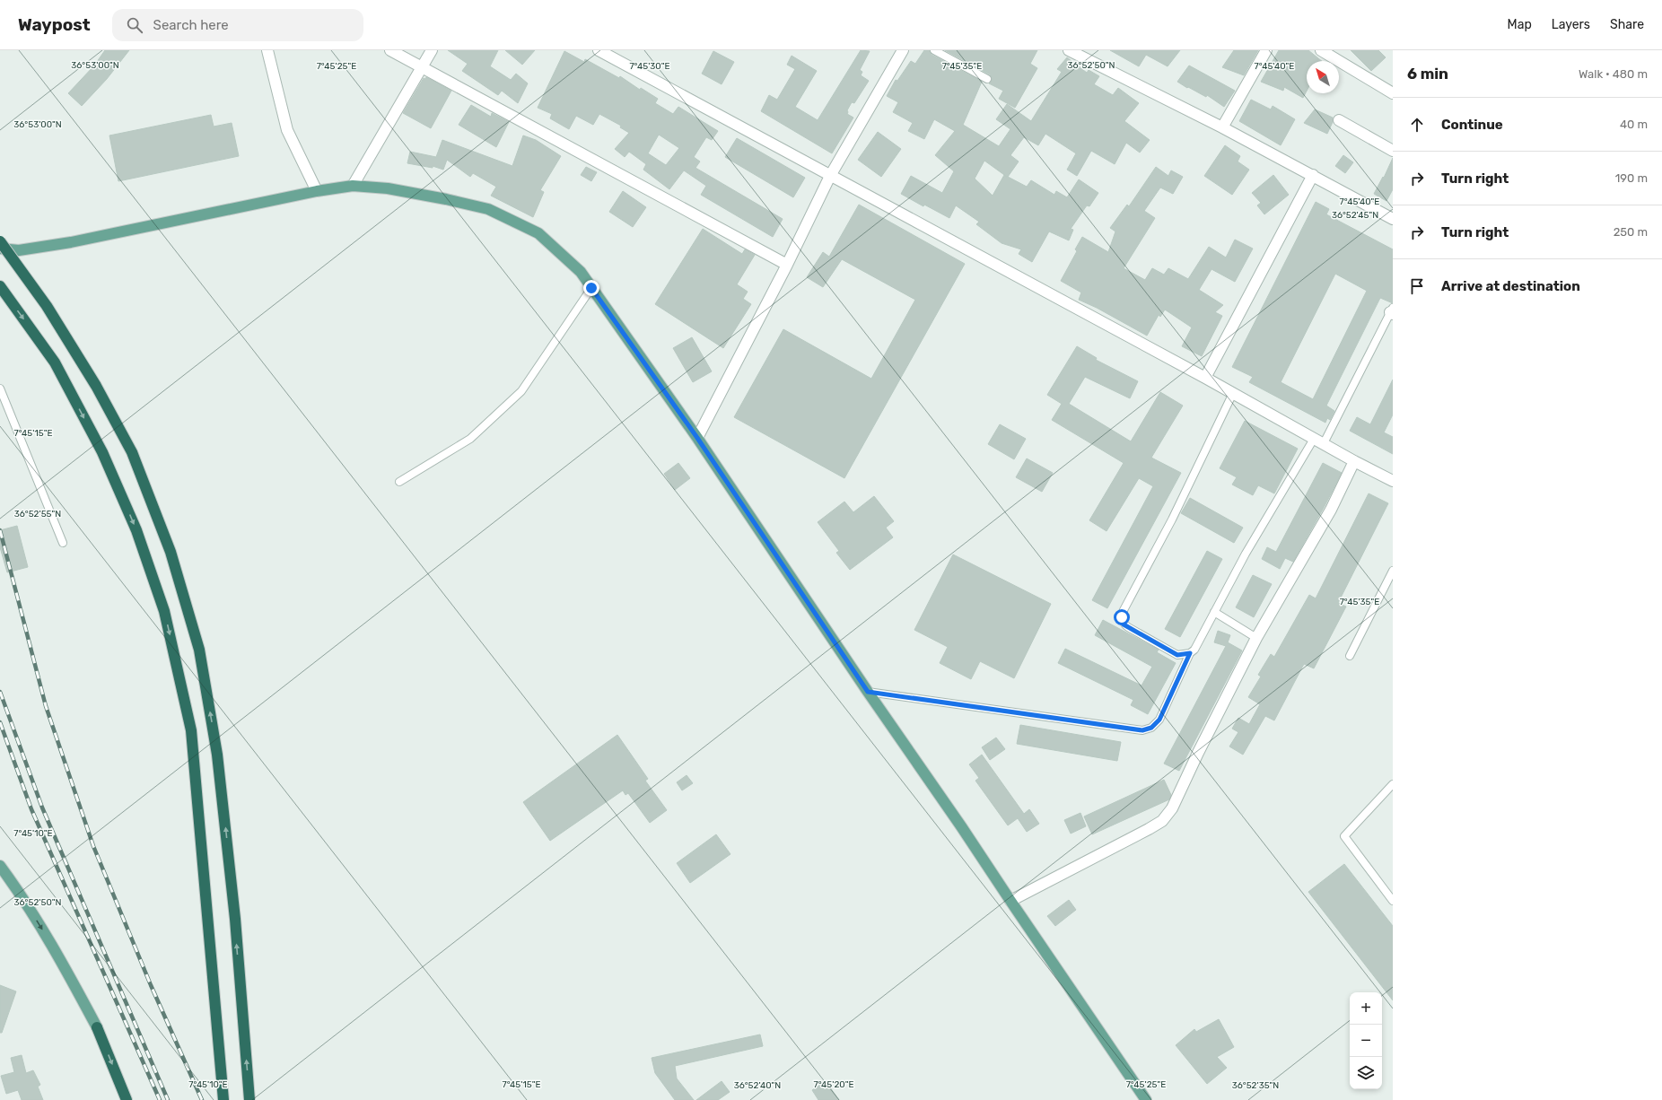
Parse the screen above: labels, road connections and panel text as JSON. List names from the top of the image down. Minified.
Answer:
{"north":"top left","page":{"header":"Waypost","search":"Search here","nav":["Map","Layers","Share"],"heading":["6 min","Walk · 480 m"],"list":[["Continue","40 m"],["Turn right","190 m"],["Turn right","250 m"],"Arrive at destination"],"map_buttons":["+","−"]},"coordinates":["36°53'00\"N","36°52'50\"N","7°45'40\"E","7°45'25\"E","7°45'30\"E","7°45'35\"E","36°52'45\"N","7°45'15\"E","36°52'55\"N","7°45'10\"E","7°45'20\"E","36°52'40\"N","36°52'35\"N"]}
